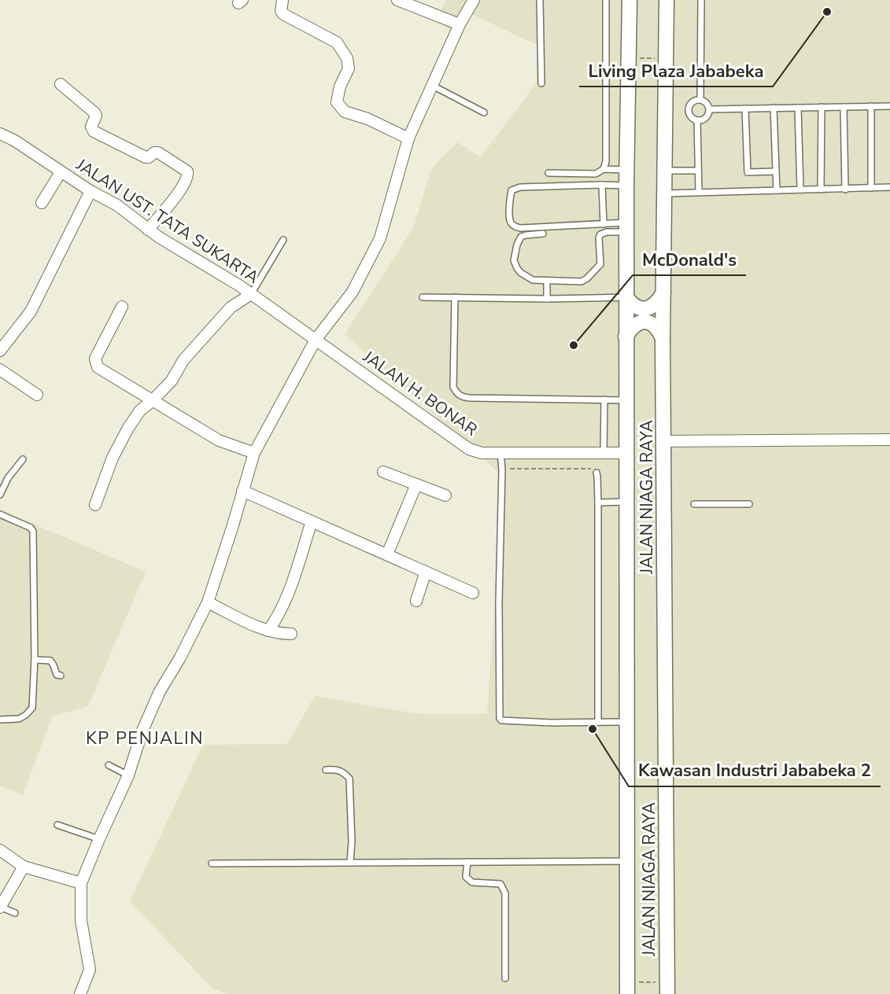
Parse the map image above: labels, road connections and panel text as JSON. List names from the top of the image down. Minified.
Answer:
{"streets":{"main road":["JALAN NIAGA RAYA"],"street":["JALAN UST. TATA SUKARTA","JALAN H. BONAR"]},"crossings":[["JALAN UST. TATA SUKARTA","JALAN H. BONAR"],["JALAN H. BONAR","JALAN NIAGA RAYA"]],"districts":["KP PENJALIN"],"places":["Living Plaza Jababeka","McDonald's","Kawasan Industri Jababeka 2"]}
